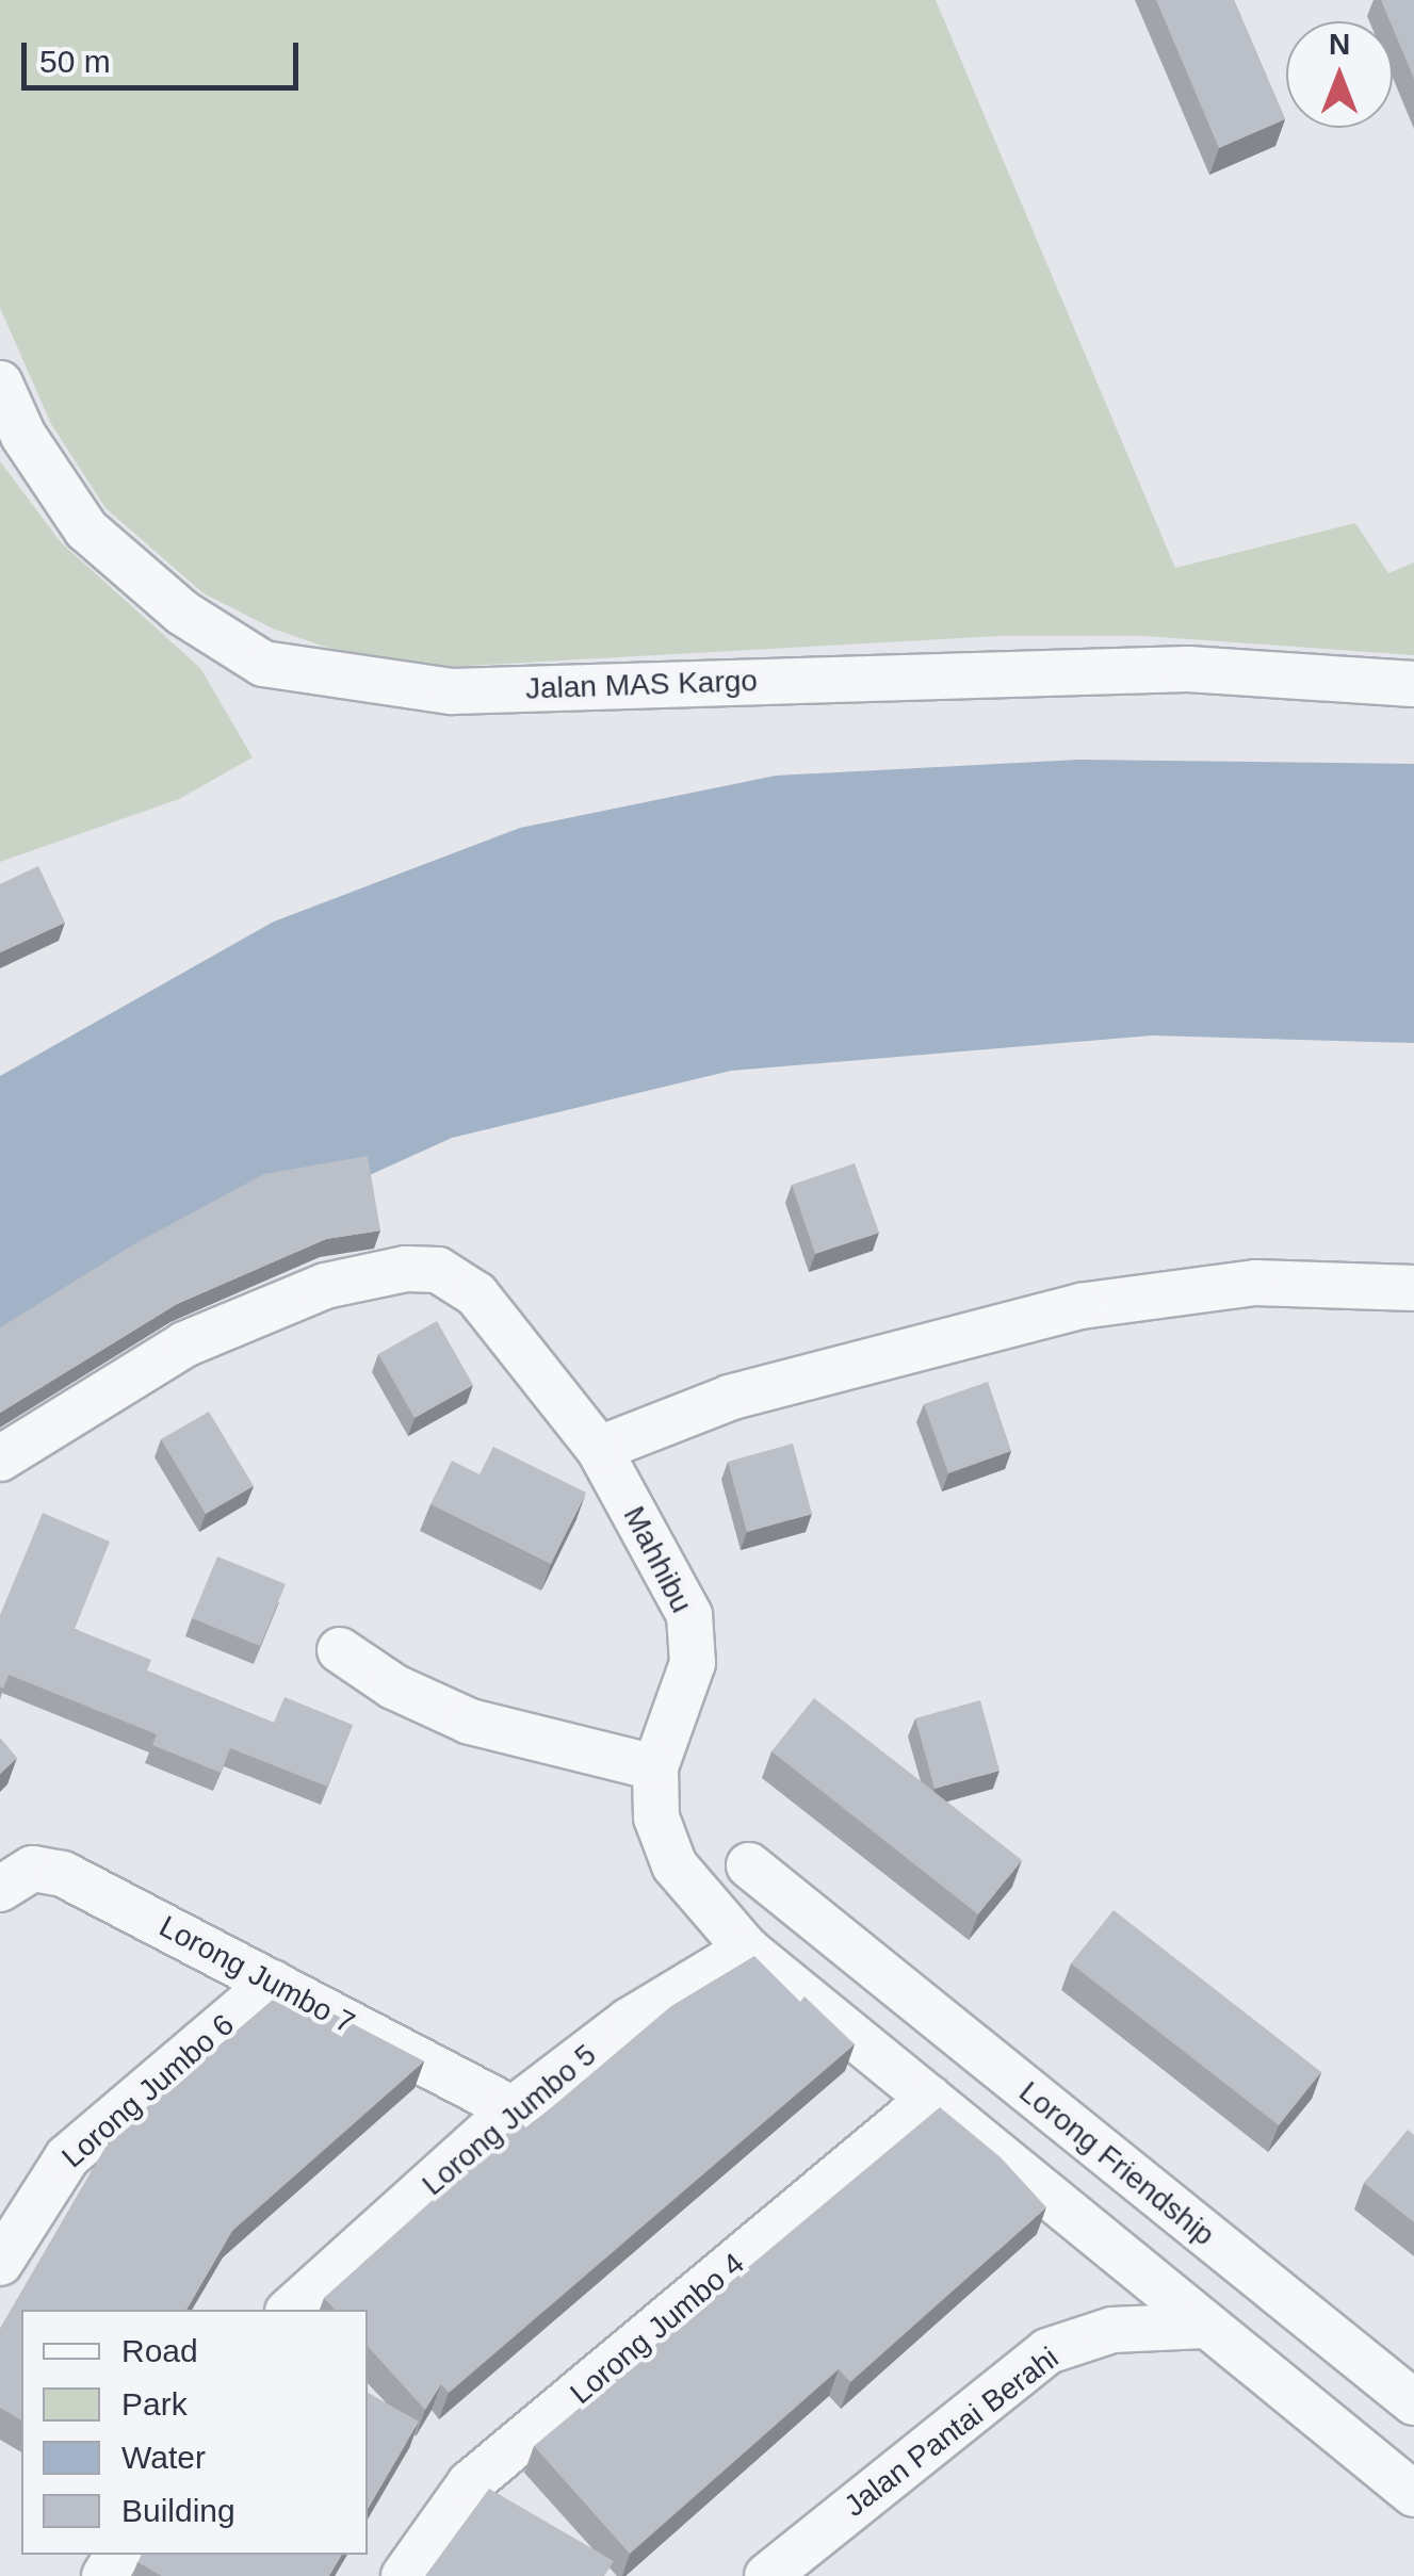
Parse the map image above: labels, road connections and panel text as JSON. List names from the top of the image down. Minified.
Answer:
{"streets":{"street":["Jalan MAS Kargo","Mahhibu","Lorong Jumbo 7","Lorong Jumbo 6","Lorong Jumbo 5","Lorong Friendship","Lorong Jumbo 4","Jalan Pantai Berahi"]},"crossings":[["Mahhibu","Lorong Jumbo 5"],["Mahhibu","Lorong Jumbo 4"],["Mahhibu","Jalan Pantai Berahi"],["Lorong Jumbo 7","Lorong Jumbo 6"],["Lorong Jumbo 7","Lorong Jumbo 5"]],"legend":["Road","Park","Water","Building"],"scale_bar":"50 m","north":"top"}
